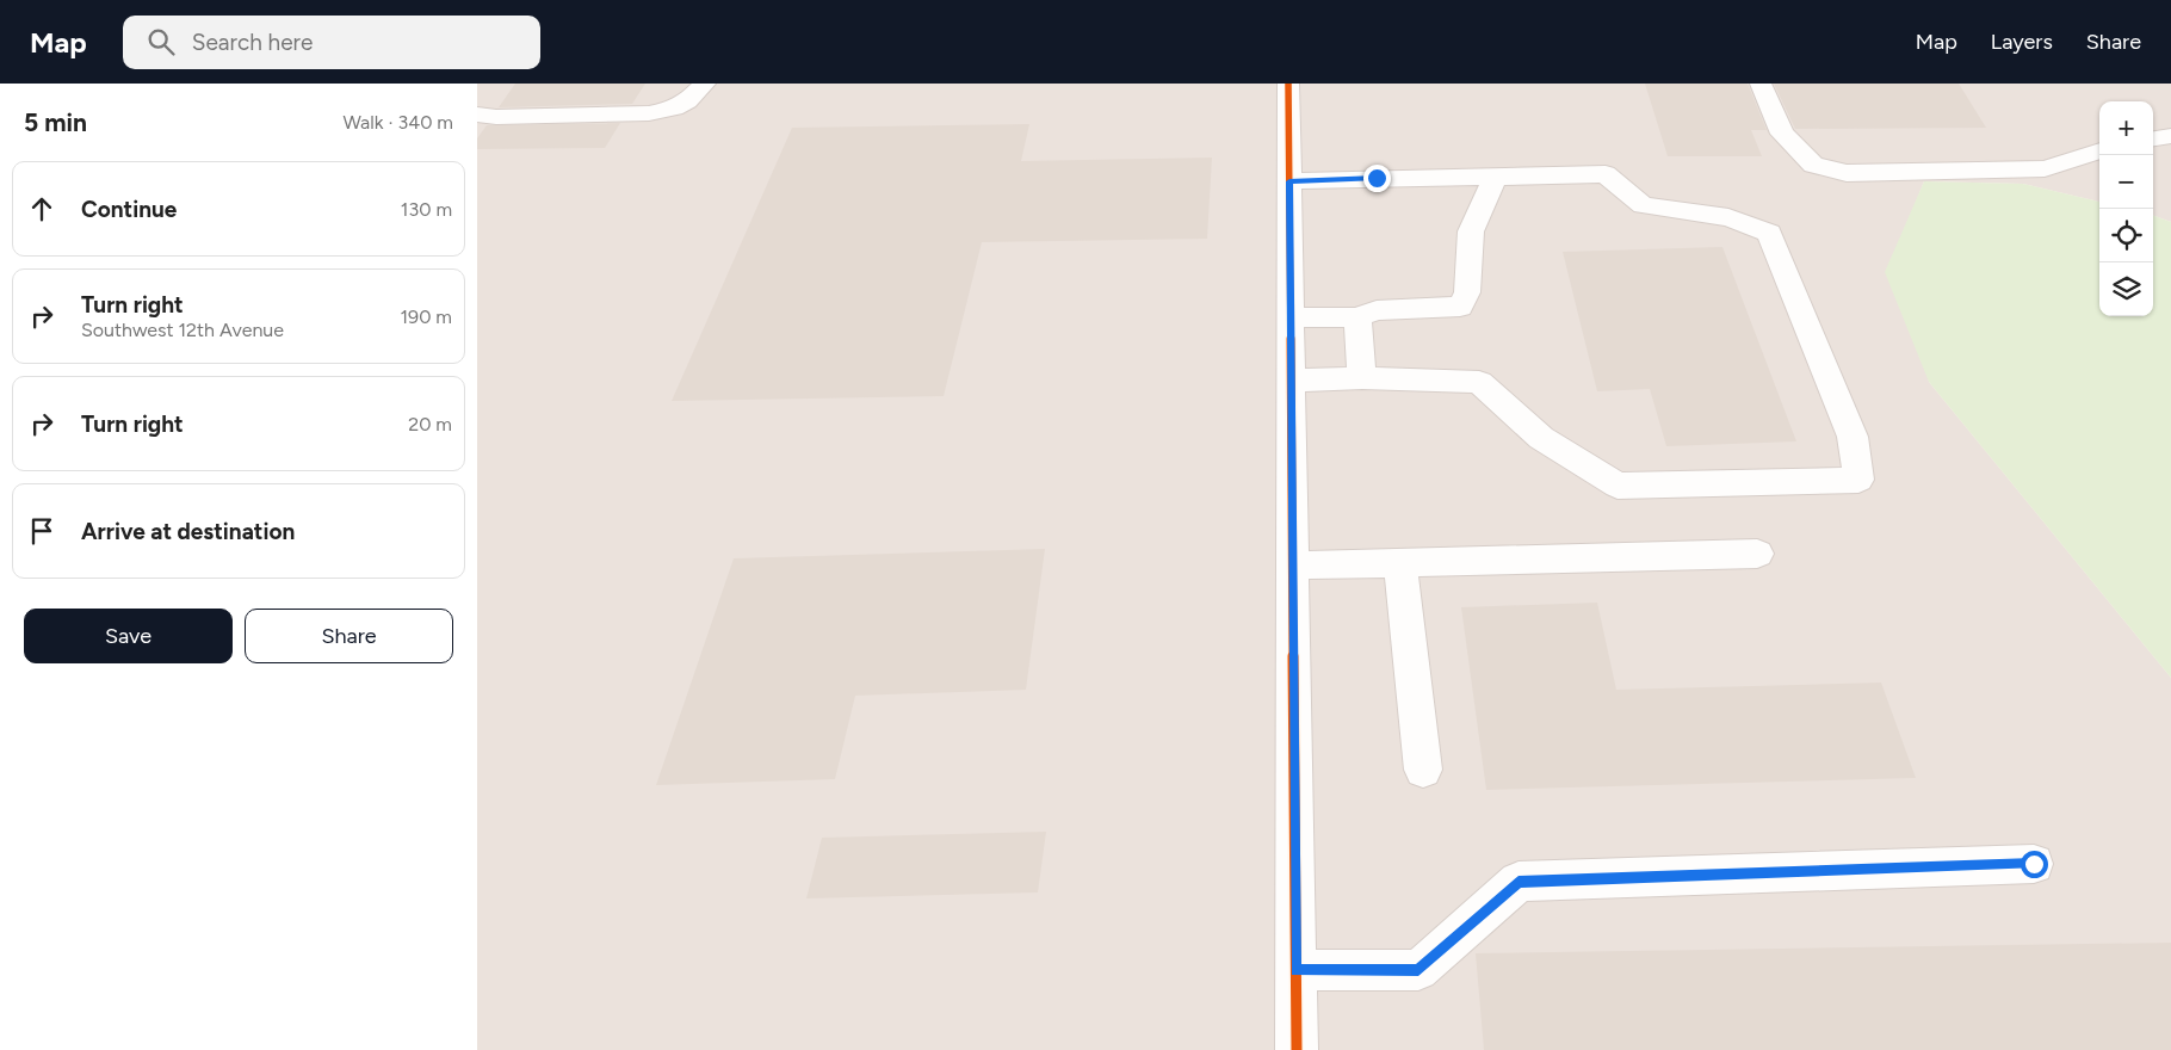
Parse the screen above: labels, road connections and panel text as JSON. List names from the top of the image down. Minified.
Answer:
{"page":{"header":"Map","search":"Search here","nav":["Map","Layers","Share"],"heading":["5 min","Walk · 340 m"],"map_buttons":["+","−"],"list":[["Continue","130 m"],["Turn right","Southwest 12th Avenue","190 m"],["Turn right","20 m"],"Arrive at destination"],"buttons":["Save","Share"]}}
